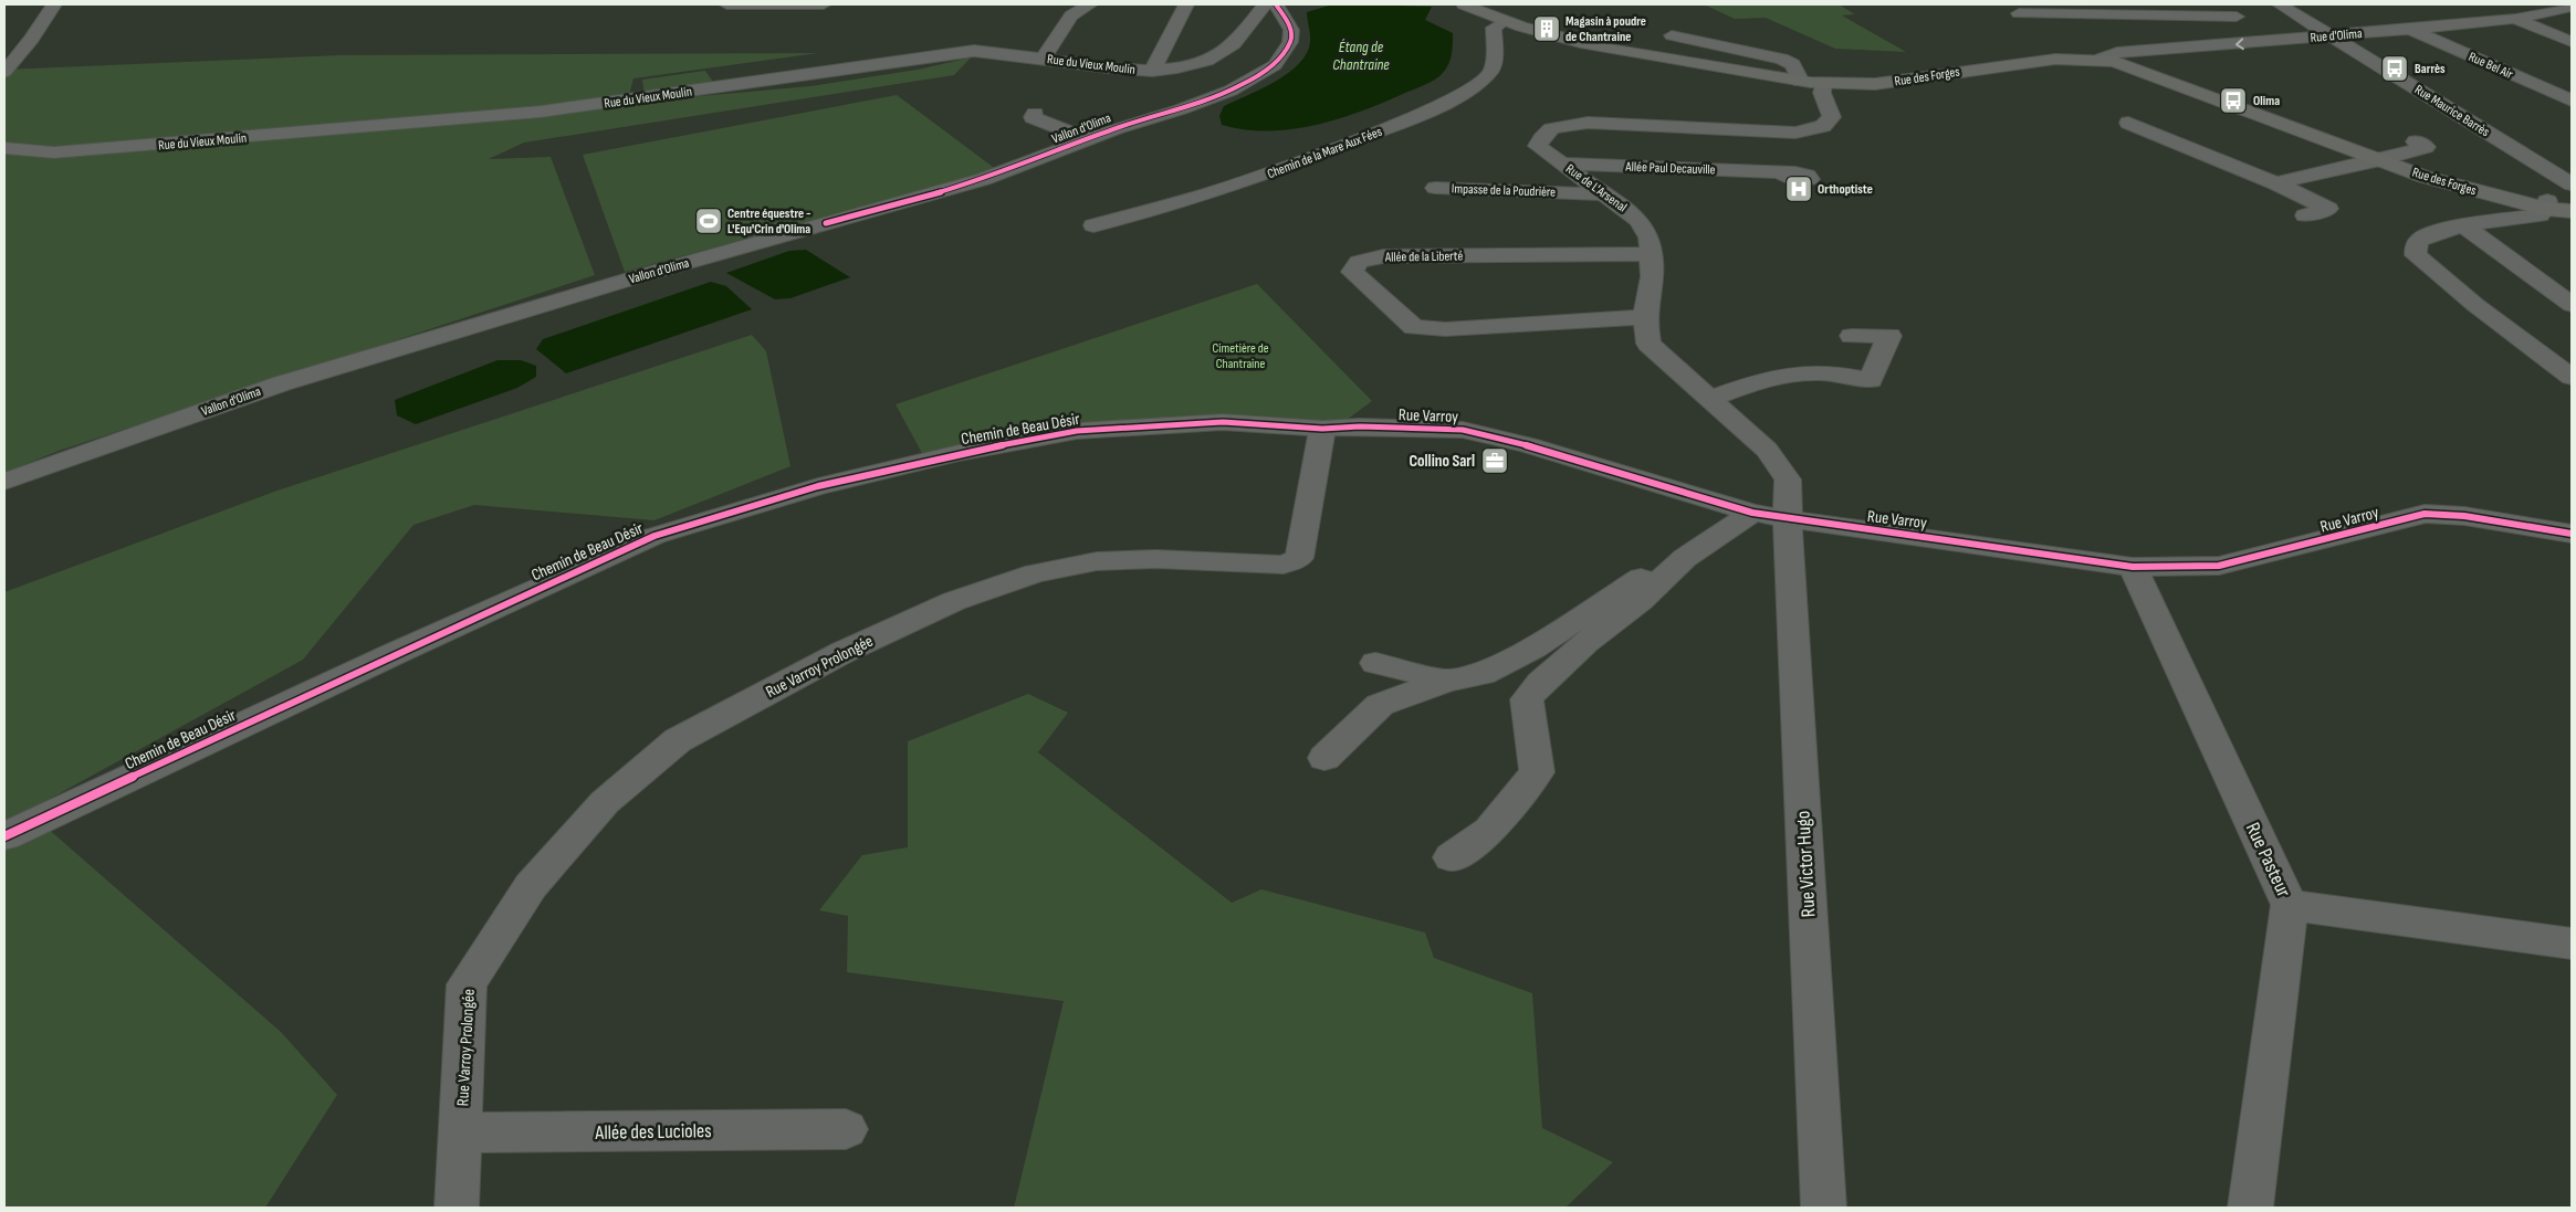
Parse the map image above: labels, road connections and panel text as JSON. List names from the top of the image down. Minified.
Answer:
{"streets":{"main road":["Rue des Forges"],"street":["Rue d'Olima","Rue du Vieux Moulin","Rue Bel Air","Rue Maurice Barrès","Vallon d'Olima","Chemin de la Mare Aux Fées","Allée Paul Decauville","Rue de L'Arsenal","Impasse de la Poudrière","Allée de la Liberté","Rue Varroy","Chemin de Beau Désir","Rue Varroy Prolongée","Rue Pasteur","Rue Victor Hugo","Allée des Lucioles"]},"crossings":[["Rue d'Olima","Rue Bel Air"],["Rue d'Olima","Rue des Forges"],["Rue d'Olima","Rue Maurice Barrès"],["Rue des Forges","Chemin de la Mare Aux Fées"],["Rue des Forges","Rue de L'Arsenal"],["Allée Paul Decauville","Rue de L'Arsenal"],["Rue de L'Arsenal","Impasse de la Poudrière"],["Rue de L'Arsenal","Allée de la Liberté"],["Rue de L'Arsenal","Rue Varroy"],["Rue de L'Arsenal","Rue Victor Hugo"],["Rue Varroy","Chemin de Beau Désir"],["Rue Varroy","Rue Varroy Prolongée"],["Rue Varroy","Rue Pasteur"],["Rue Varroy","Rue Victor Hugo"],["Rue Varroy Prolongée","Allée des Lucioles"]],"water":["Étang de Chantraine"],"parks":["Cimetière de Chantraine"],"places":{"building":["Magasin à poudre de Chantraine"],"bus stop":["Barrès","Olima"],"hospital":["Orthoptiste"],"sports":["Centre équestre - L'Equ'Crin d'Olima"],"office":["Collino Sarl"]}}
